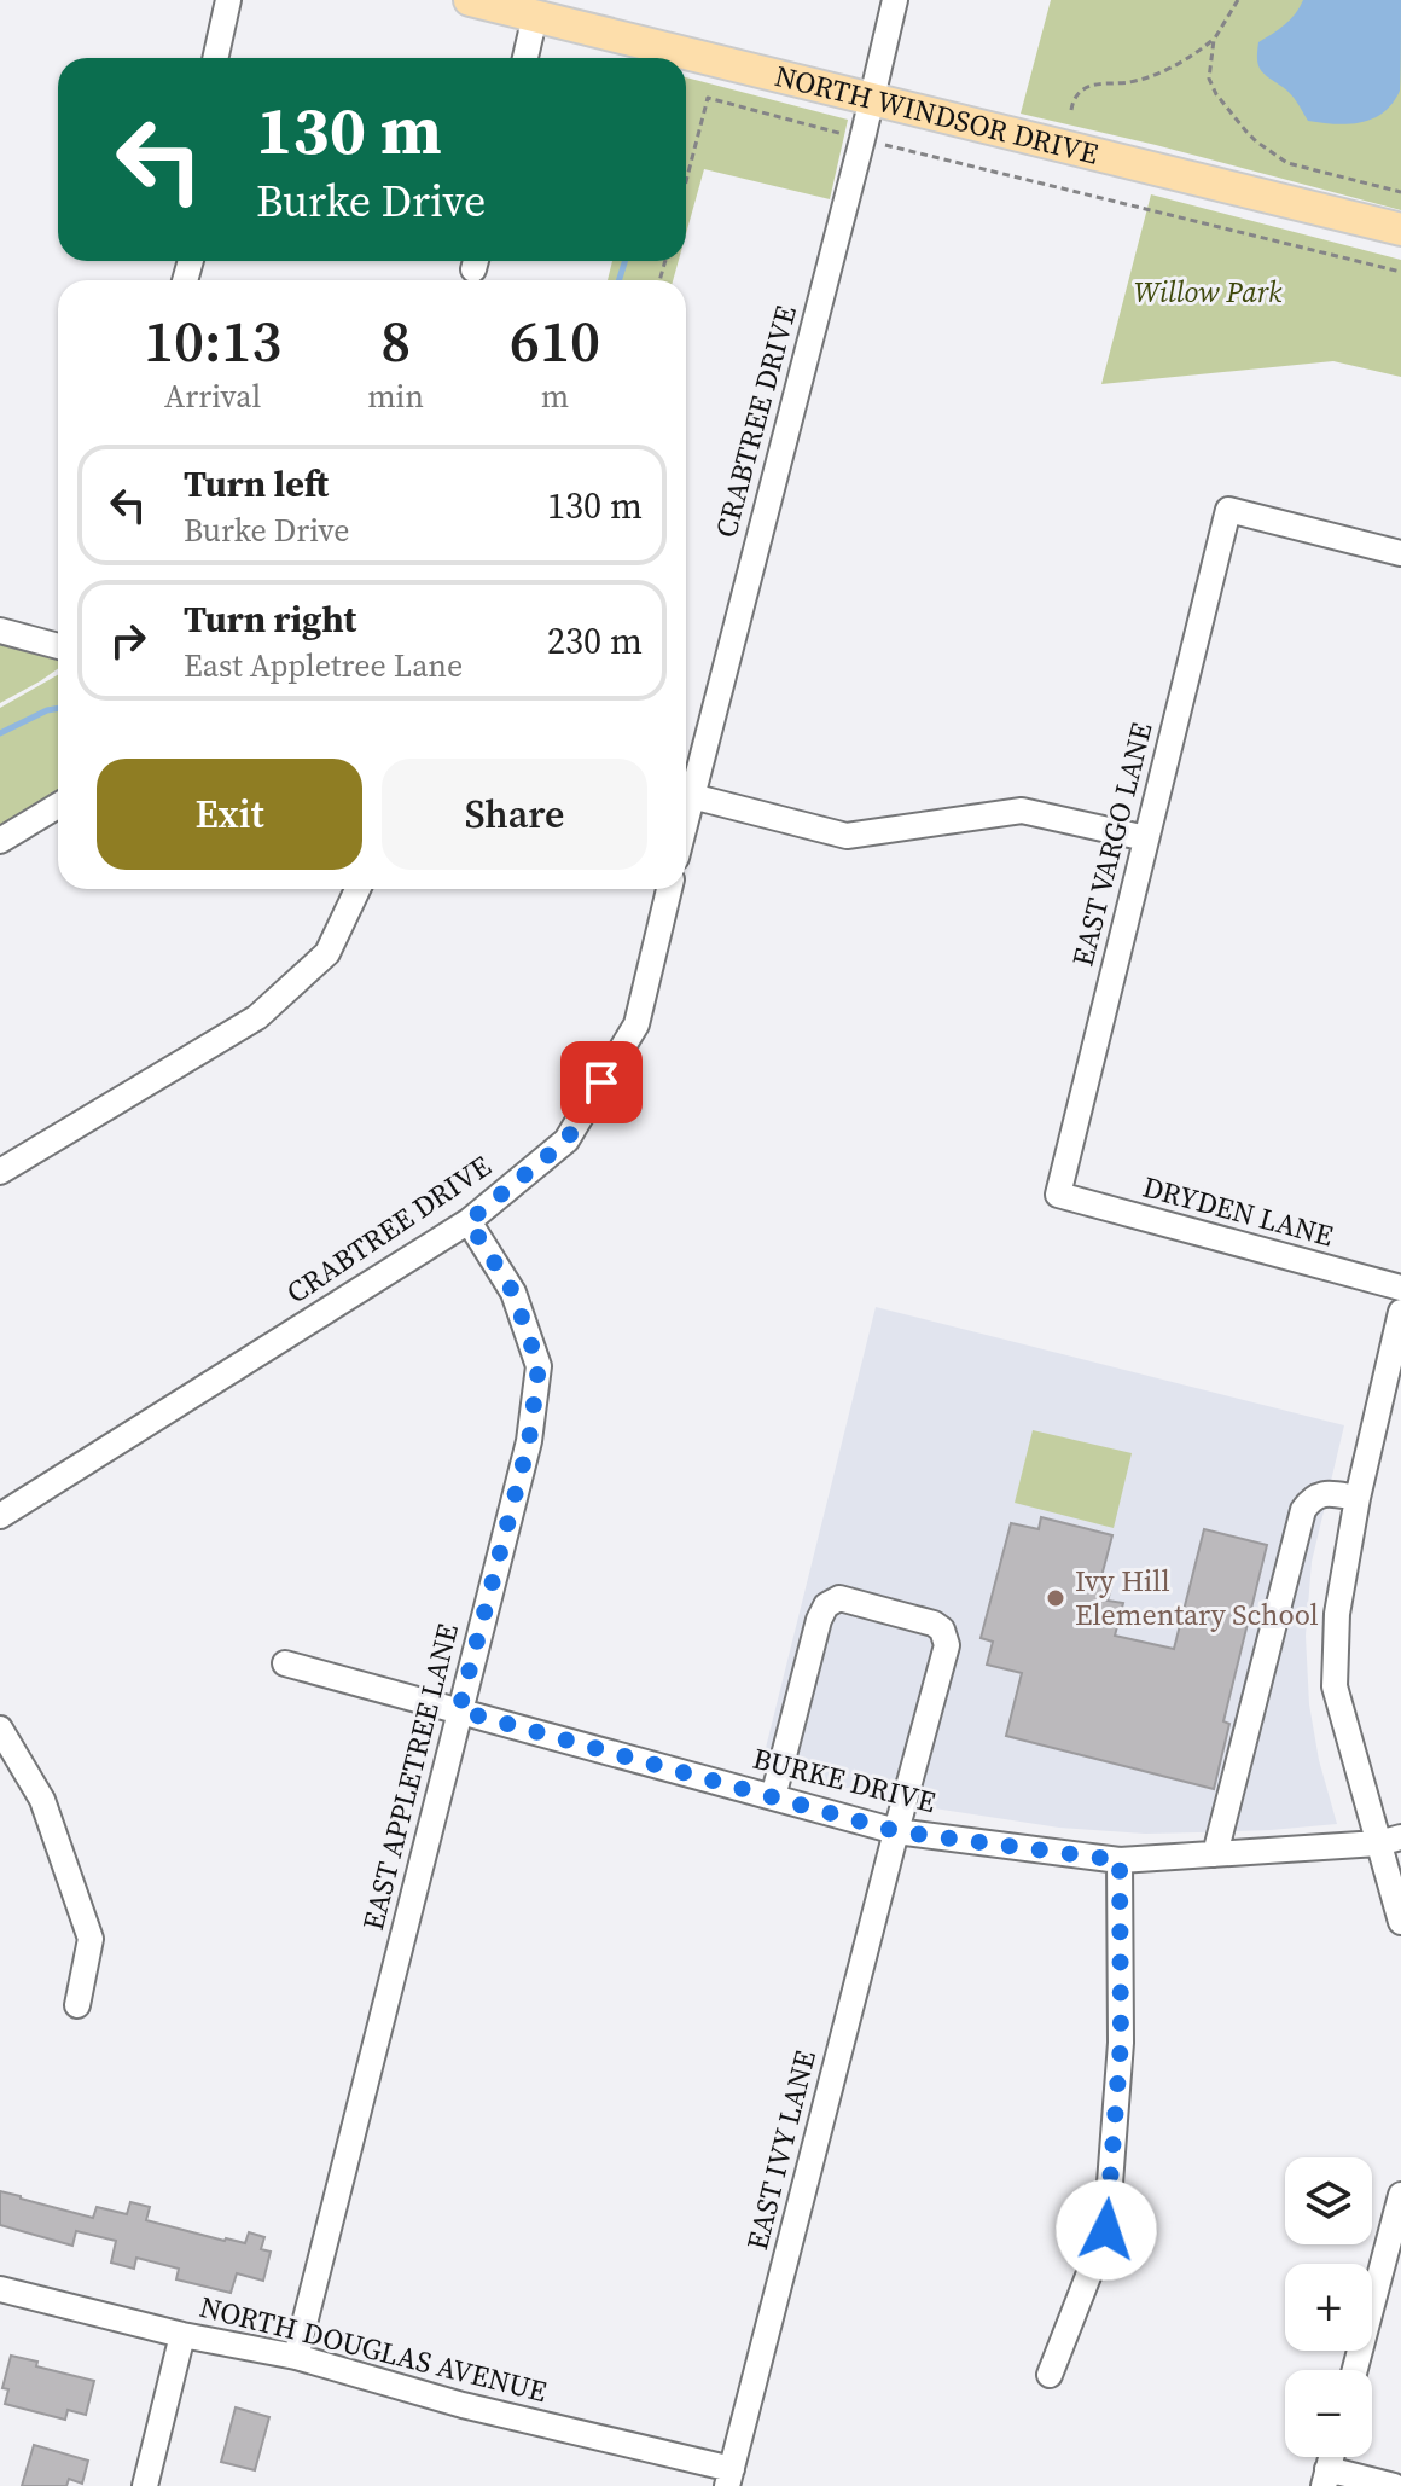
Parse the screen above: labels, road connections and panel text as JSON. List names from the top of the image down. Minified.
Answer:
{"streets":{"main road":["NORTH WINDSOR DRIVE"],"street":["CRABTREE DRIVE","EAST VARGO LANE","DRYDEN LANE","EAST APPLETREE LANE","BURKE DRIVE","EAST IVY LANE","NORTH DOUGLAS AVENUE"]},"crossings":[["NORTH WINDSOR DRIVE","CRABTREE DRIVE"],["CRABTREE DRIVE","EAST APPLETREE LANE"],["EAST VARGO LANE","DRYDEN LANE"],["EAST APPLETREE LANE","BURKE DRIVE"],["EAST APPLETREE LANE","NORTH DOUGLAS AVENUE"],["BURKE DRIVE","EAST IVY LANE"],["EAST IVY LANE","NORTH DOUGLAS AVENUE"]],"parks":["Willow Park"],"places":["Ivy Hill Elementary School"],"page":{"turn":["130 m","Burke Drive"],"eta":["10:13","Arrival","8","min","610","m"],"list":[{"name":"Turn left","note":"Burke Drive","value":"130 m"},{"name":"Turn right","note":"East Appletree Lane","value":"230 m"}],"buttons":["Exit","Share"],"map_buttons":["+","−"]}}
